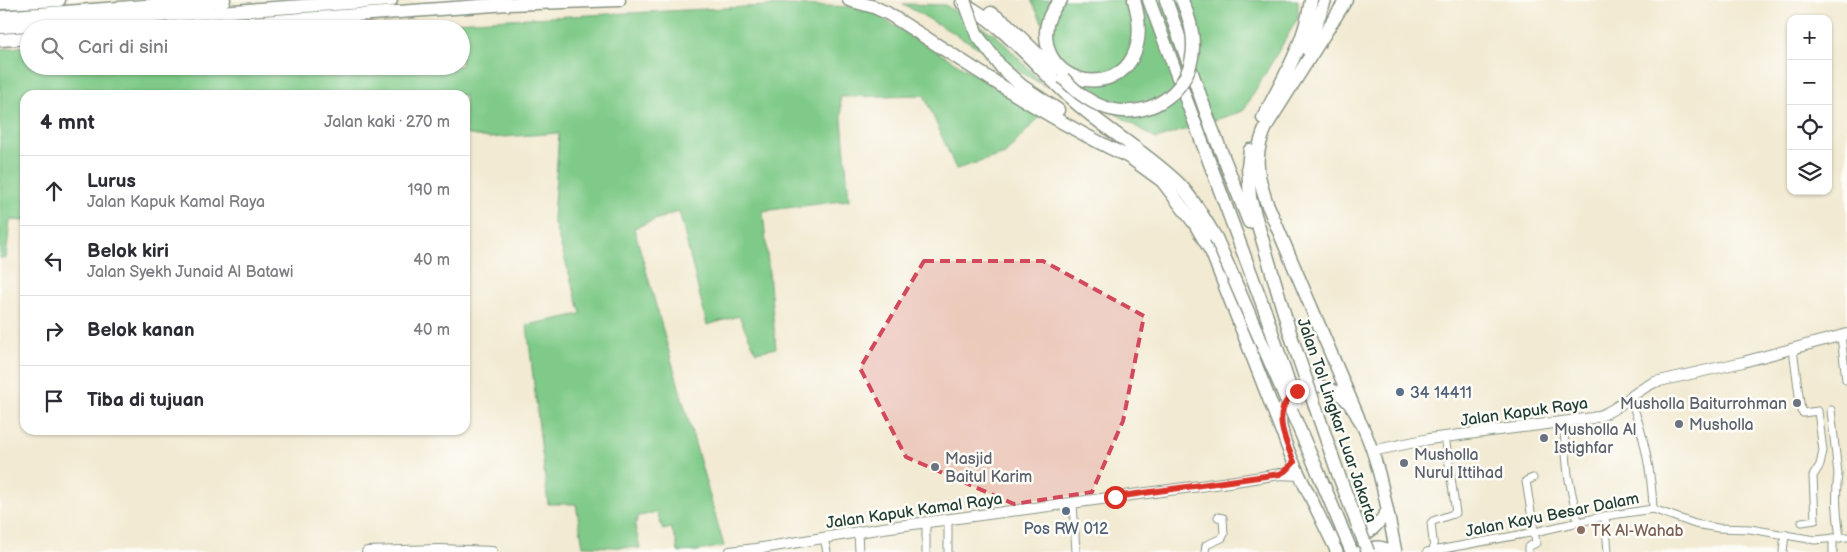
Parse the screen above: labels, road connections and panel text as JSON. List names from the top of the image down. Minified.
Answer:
{"streets":{"highway":["Jalan Tol Lingkar Luar Jakarta"],"main road":["Jalan Kapuk Raya","Jalan Kapuk Kamal Raya"],"street":["Jalan Kayu Besar Dalam"]},"crossings":[["Jalan Kapuk Raya","Jalan Kayu Besar Dalam"]],"places":["34 14411","Musholla Baiturrohman","Musholla","Musholla Al Istighfar","Musholla Nurul Ittihad","Masjid Baitul Karim","Pos RW 012","TK Al-Wahab"],"page":{"map_buttons":["+","−"],"search":"Cari di sini","heading":["4 mnt","Jalan kaki · 270 m"],"list":[["Lurus","Jalan Kapuk Kamal Raya","190 m"],["Belok kiri","Jalan Syekh Junaid Al Batawi","40 m"],["Belok kanan","40 m"],"Tiba di tujuan"]}}
